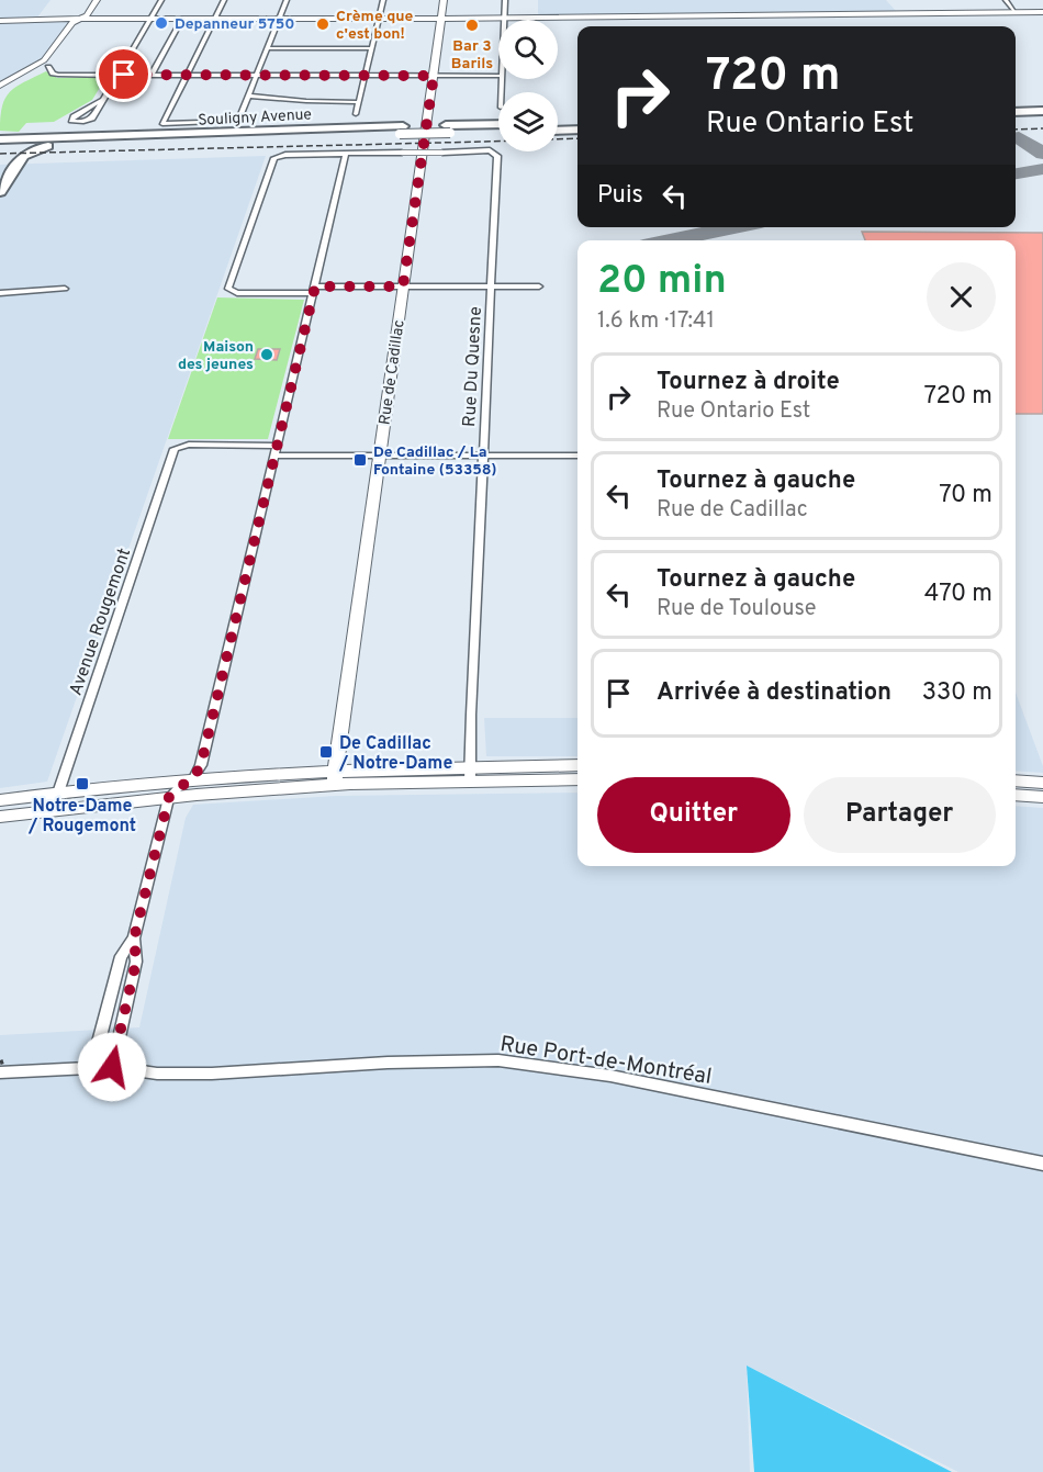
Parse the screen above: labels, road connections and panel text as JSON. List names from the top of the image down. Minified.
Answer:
{"streets":{"highway":["Souligny Avenue"],"main road":["Rue de Cadillac"],"street":["Rue Du Quesne","Avenue Rougemont","Rue Port-de-Montréal"]},"places":{"other":["Depanneur 5750","Crème que c'est bon!","Bar 3 Barils","Maison des jeunes"],"transit":["De Cadillac / La Fontaine (53358)","De Cadillac / Notre-Dame","Notre-Dame / Rougemont"]},"page":{"turn":["720 m","Rue Ontario Est"],"then":"Puis","heading":["20 min","1.6 km · 17:41"],"list":[{"name":"Tournez à droite","note":"Rue Ontario Est","value":"720 m"},{"name":"Tournez à gauche","note":"Rue de Cadillac","value":"70 m"},{"name":"Tournez à gauche","note":"Rue de Toulouse","value":"470 m"},{"name":"Arrivée à destination","value":"330 m"}],"buttons":["Quitter","Partager"]}}
